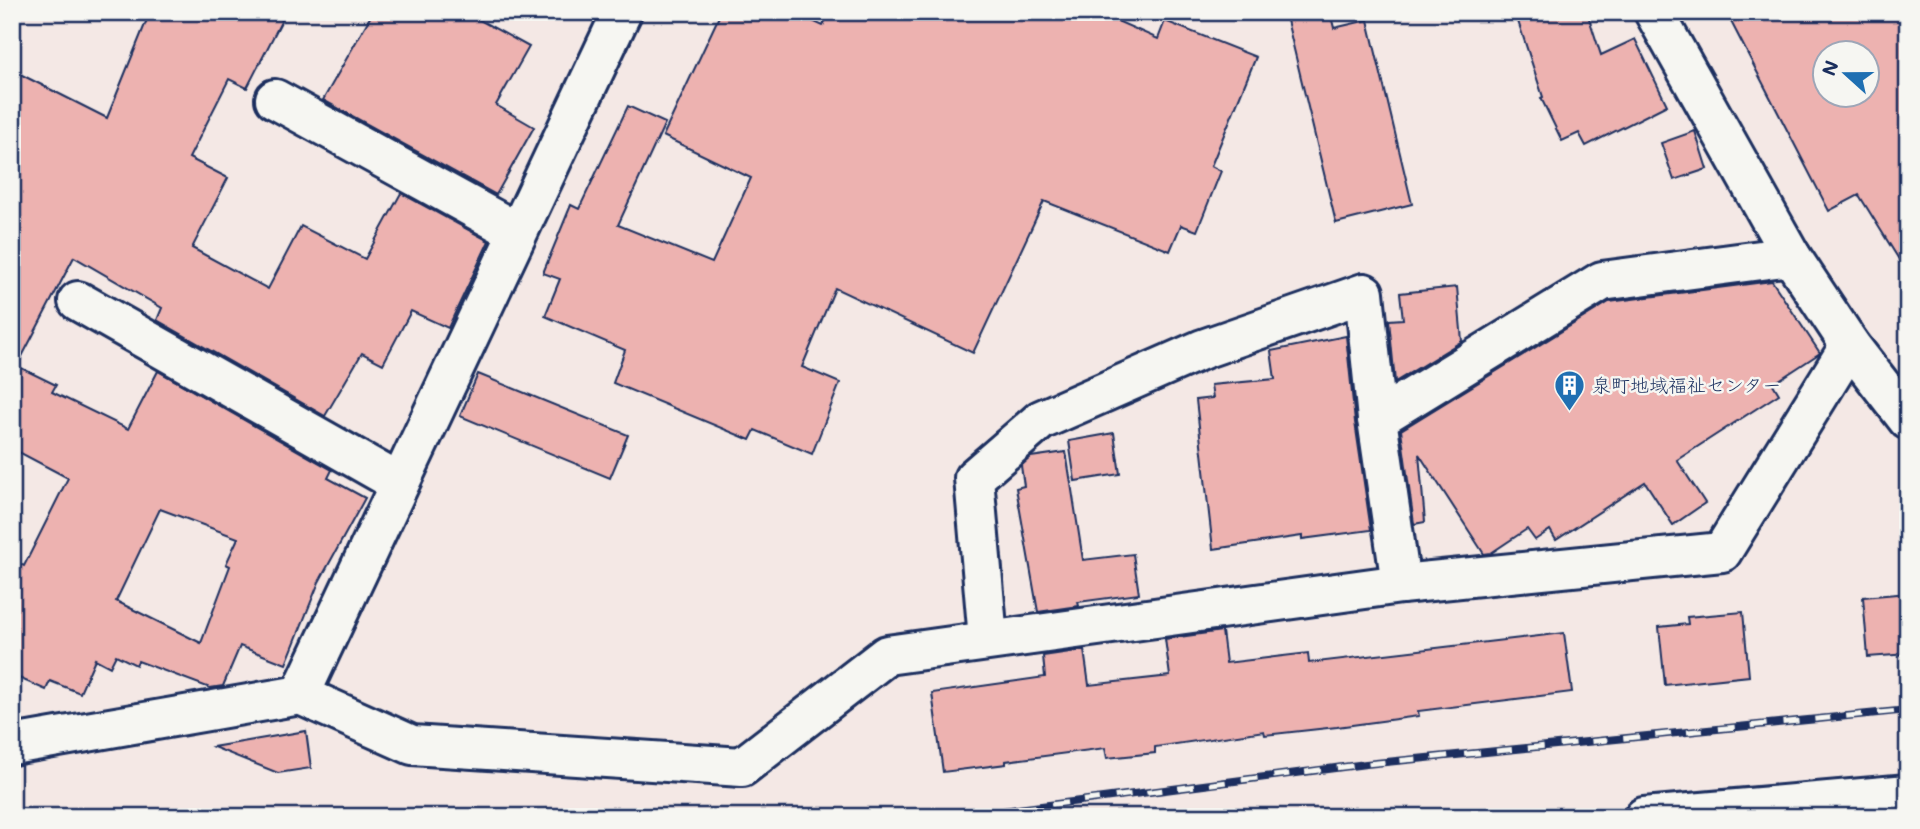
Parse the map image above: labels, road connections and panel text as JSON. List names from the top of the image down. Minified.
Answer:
{"places":{"building":["泉町地域福祉センター"]},"north":"left"}
